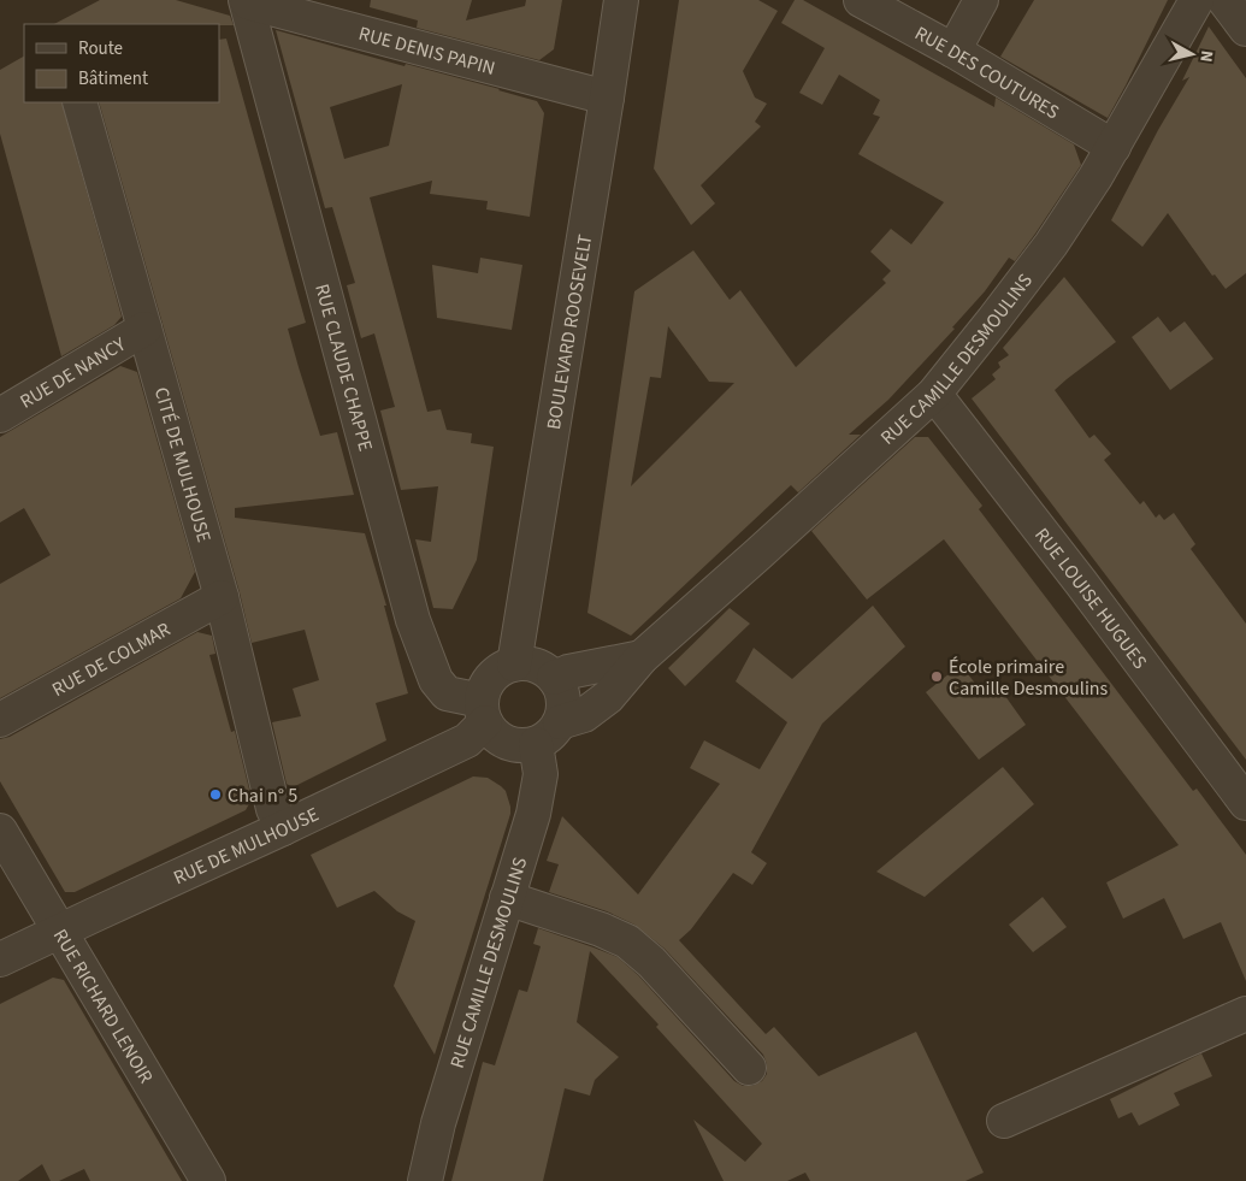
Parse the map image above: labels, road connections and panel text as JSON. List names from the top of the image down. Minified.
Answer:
{"streets":{"street":["RUE DENIS PAPIN","RUE DES COUTURES","BOULEVARD ROOSEVELT","RUE CAMILLE DESMOULINS","RUE CLAUDE CHAPPE","RUE DE NANCY","CITÉ DE MULHOUSE","RUE LOUISE HUGUES","RUE DE COLMAR","RUE DE MULHOUSE","RUE RICHARD LENOIR"]},"crossings":[["RUE DENIS PAPIN","BOULEVARD ROOSEVELT"],["RUE DENIS PAPIN","RUE CLAUDE CHAPPE"],["RUE DES COUTURES","RUE CAMILLE DESMOULINS"],["BOULEVARD ROOSEVELT","RUE CAMILLE DESMOULINS"],["BOULEVARD ROOSEVELT","RUE CLAUDE CHAPPE"],["BOULEVARD ROOSEVELT","RUE DE MULHOUSE"],["RUE CAMILLE DESMOULINS","RUE CLAUDE CHAPPE"],["RUE CAMILLE DESMOULINS","RUE LOUISE HUGUES"],["RUE CAMILLE DESMOULINS","RUE DE MULHOUSE"],["RUE CLAUDE CHAPPE","RUE DE MULHOUSE"],["RUE DE NANCY","CITÉ DE MULHOUSE"],["CITÉ DE MULHOUSE","RUE DE COLMAR"],["CITÉ DE MULHOUSE","RUE DE MULHOUSE"],["RUE DE MULHOUSE","RUE RICHARD LENOIR"]],"places":["École primaire Camille Desmoulins","Chai n° 5"],"legend":["Route","Bâtiment"],"north":"right"}
